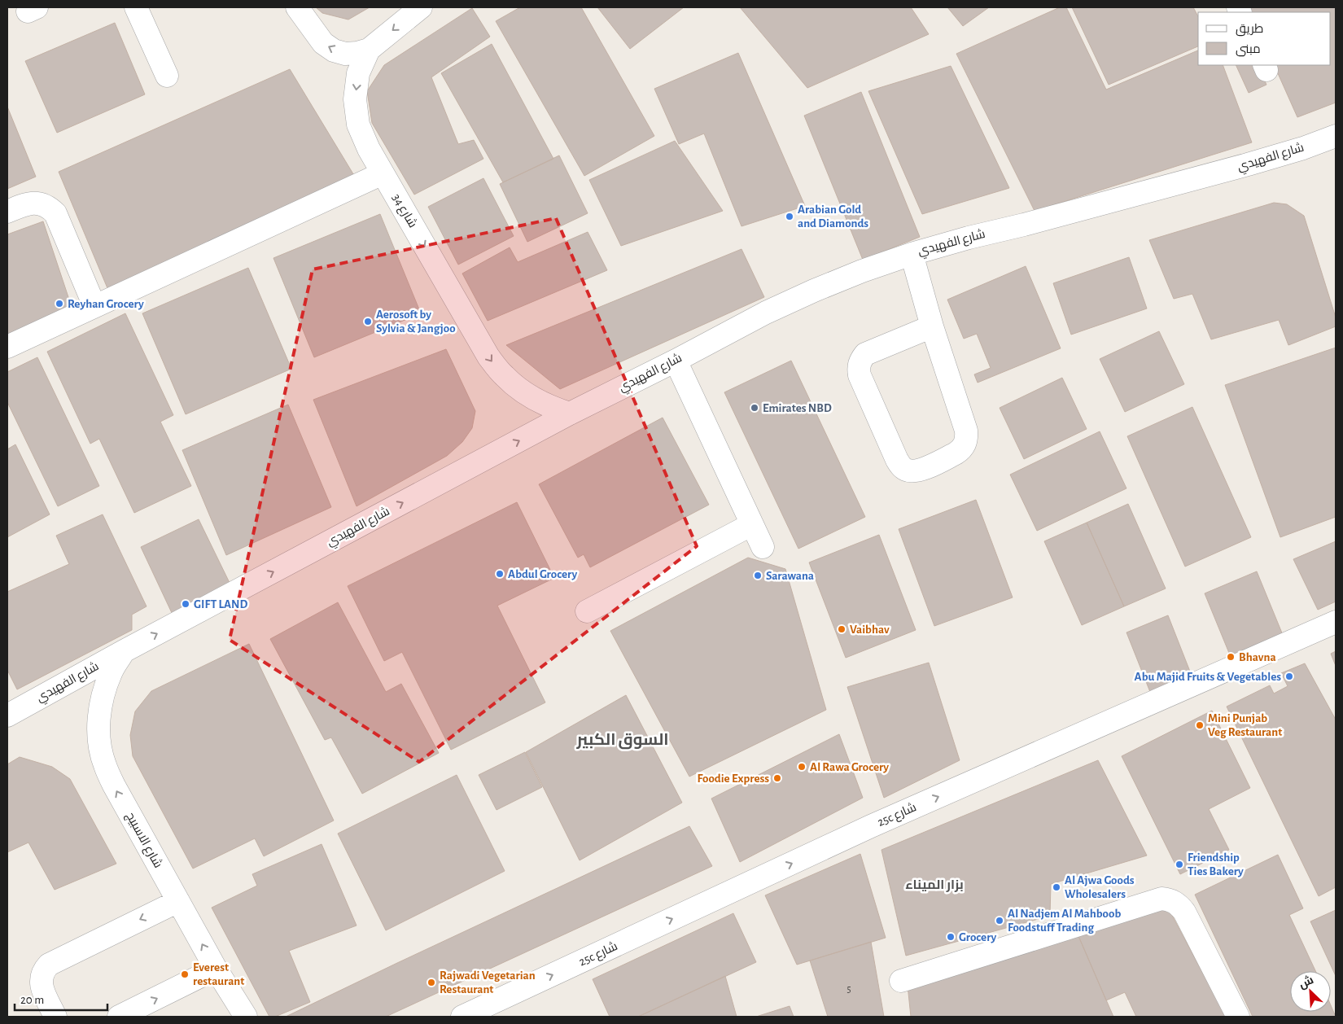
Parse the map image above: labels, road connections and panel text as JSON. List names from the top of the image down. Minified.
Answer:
{"streets":{"street":["شارع الفهيدي","شارع 34","25c شارع","شارع الاسبيج"]},"crossings":[["شارع الفهيدي","شارع 34"],["شارع الفهيدي","شارع الاسبيج"]],"one_way":["شارع 34","25c شارع","شارع الاسبيج"],"districts":["السوق الكبير","بزار الميناء"],"places":["Arabian Gold and Diamonds","Reyhan Grocery","Aerosoft by Sylvia & Jangjoo","Emirates NBD","Abdul Grocery","Sarawana","GIFT LAND","Vaibhav","Bhavna","Abu Majid Fruits & Vegetables","Mini Punjab Veg Restaurant","Al Rawa Grocery","Foodie Express","Friendship Ties Bakery","Al Ajwa Goods Wholesalers","Al Nadjem Al Mahboob Foodstuff Trading","Grocery","Everest restaurant","Rajwadi Vegetarian Restaurant"],"house_numbers":["5"],"legend":["طريق","مبنى"],"scale_bar":"20 m","north":"top left"}
